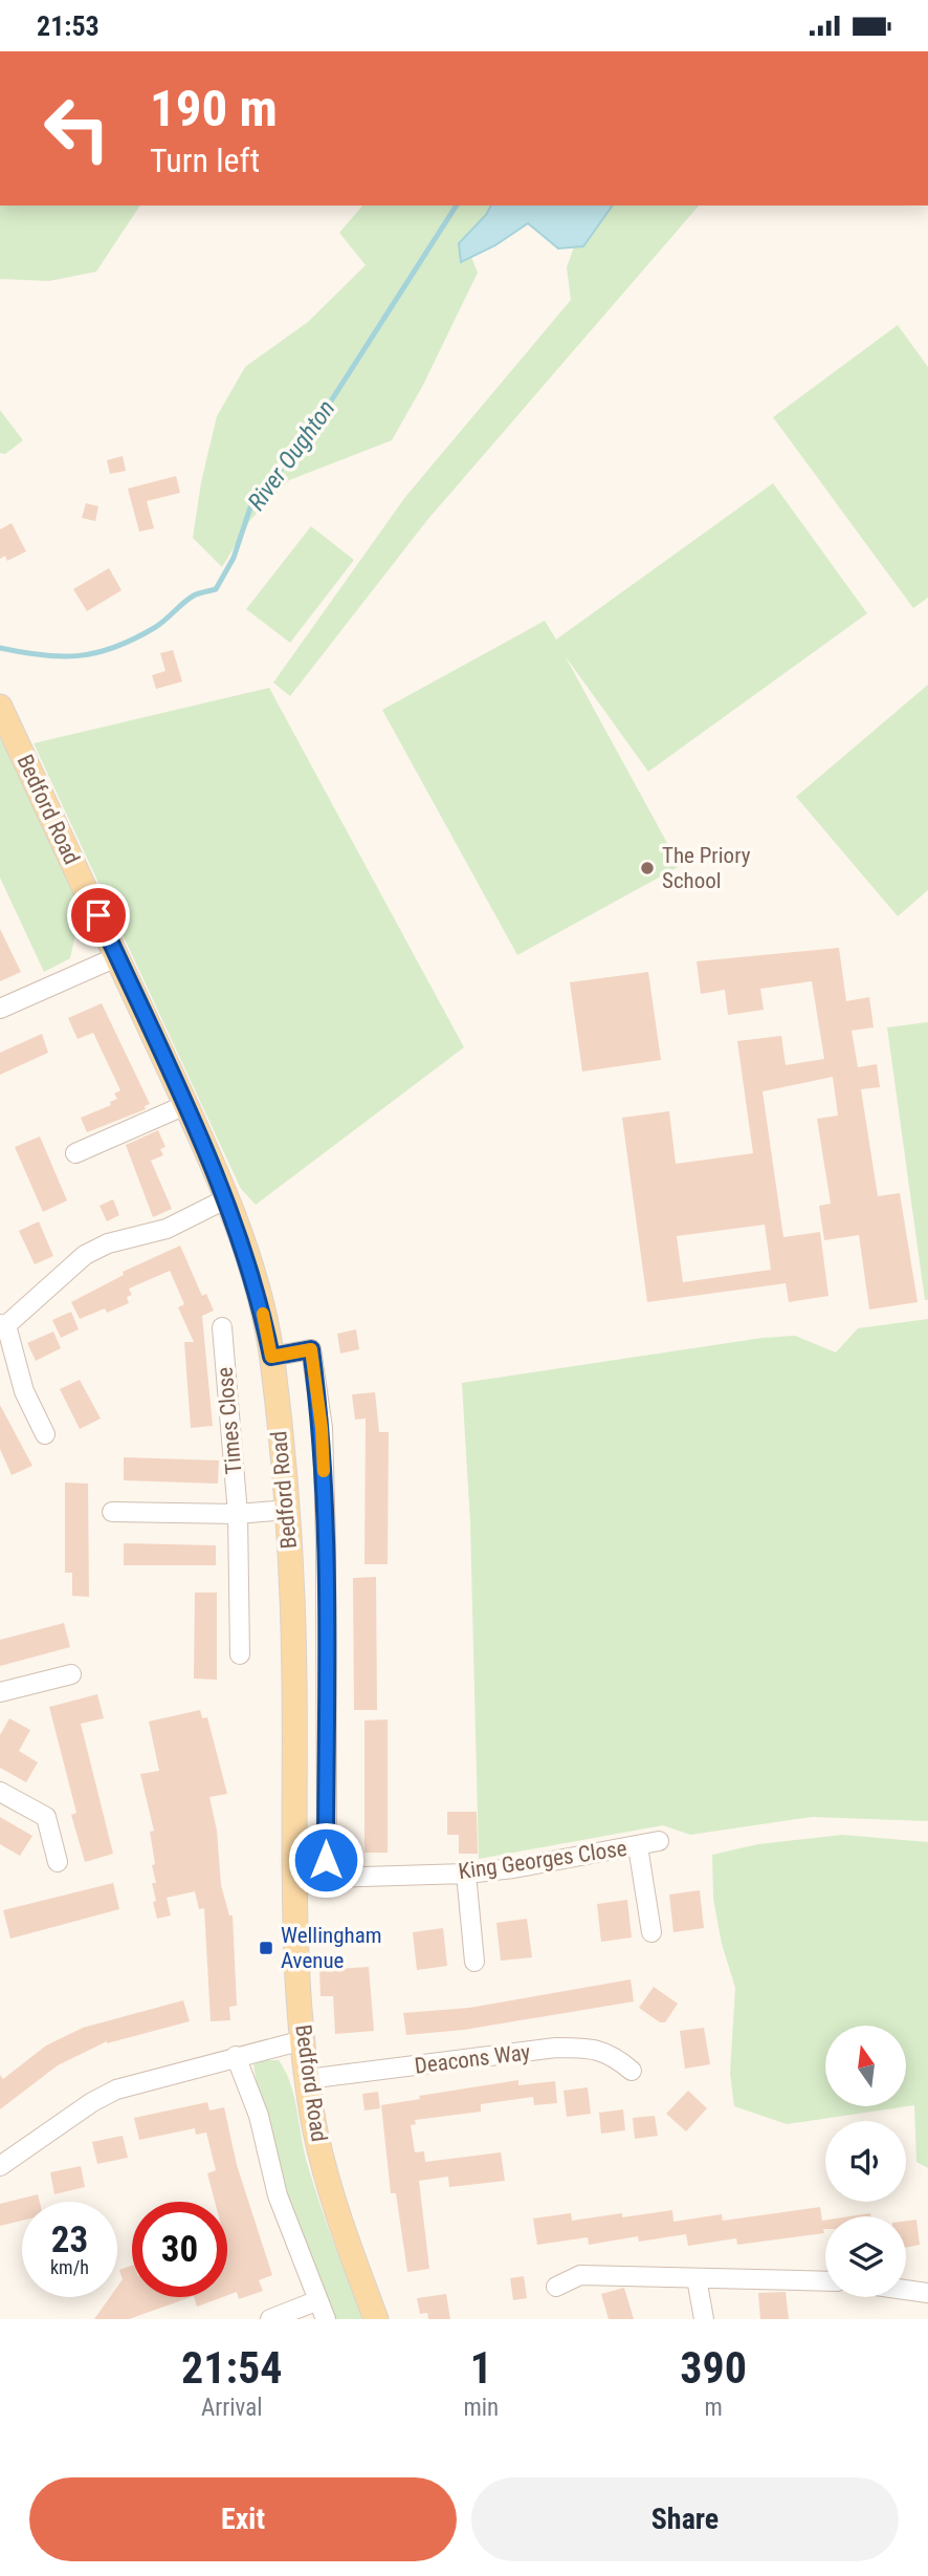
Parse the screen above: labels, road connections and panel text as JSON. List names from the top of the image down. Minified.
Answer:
{"streets":{"main road":["Bedford Road"],"street":["Times Close","King Georges Close","Deacons Way"]},"crossings":[["Bedford Road","King Georges Close"],["Bedford Road","Deacons Way"]],"water":["River Oughton"],"places":{"other":["The Priory School"],"transit":["Wellingham Avenue"]},"north":"top","page":{"status":"21:53","turn":["190 m","Turn left"],"speed":"23 km/h","limit":"30","eta":["21:54","Arrival","1","min","390","m"],"buttons":["Exit","Share"]}}
